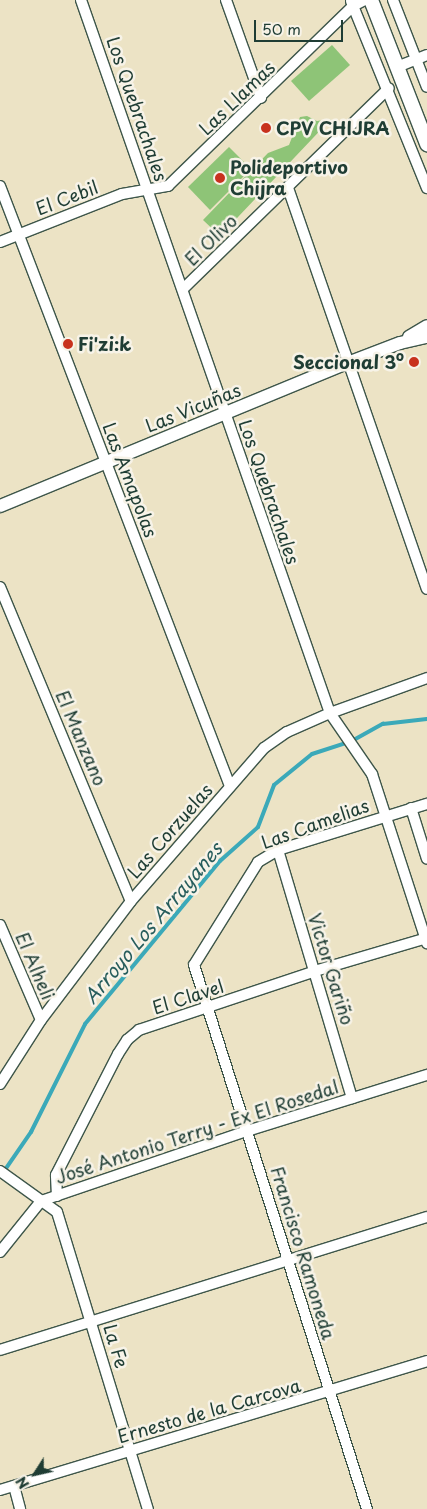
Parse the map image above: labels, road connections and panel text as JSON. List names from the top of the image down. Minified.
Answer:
{"streets":{"street":["Las Llamas","Los Quebrachales","El Cebil","El Olivo","Las Vicuñas","Las Amapolas","El Manzano","Las Camelias","Las Corzuelas","El Alheli","Victor Gariño","El Clavel","José Antonio Terry - Ex El Rosedal","Francisco Ramoneda","La Fe","Ernesto de la Carcova"]},"crossings":[["Las Llamas","Los Quebrachales"],["Las Llamas","El Cebil"],["Los Quebrachales","El Cebil"],["Los Quebrachales","El Olivo"],["Los Quebrachales","Las Vicuñas"],["Los Quebrachales","Las Camelias"],["Los Quebrachales","Las Corzuelas"],["Los Quebrachales","El Clavel"],["El Cebil","Las Amapolas"],["Las Vicuñas","Las Amapolas"],["Las Amapolas","Las Corzuelas"],["El Manzano","Las Corzuelas"],["Las Camelias","Victor Gariño"],["Las Camelias","El Clavel"],["Las Camelias","Francisco Ramoneda"],["Las Corzuelas","El Alheli"],["Victor Gariño","El Clavel"],["Victor Gariño","José Antonio Terry - Ex El Rosedal"],["El Clavel","José Antonio Terry - Ex El Rosedal"],["El Clavel","Francisco Ramoneda"],["José Antonio Terry - Ex El Rosedal","Francisco Ramoneda"],["José Antonio Terry - Ex El Rosedal","La Fe"],["Francisco Ramoneda","Ernesto de la Carcova"],["La Fe","Ernesto de la Carcova"]],"water":["Arroyo Los Arrayanes"],"places":["CPV CHIJRA","Polideportivo Chijra","Fi'zi:k","Seccional 3º"],"scale_bar":"50 m","north":"bottom left"}
